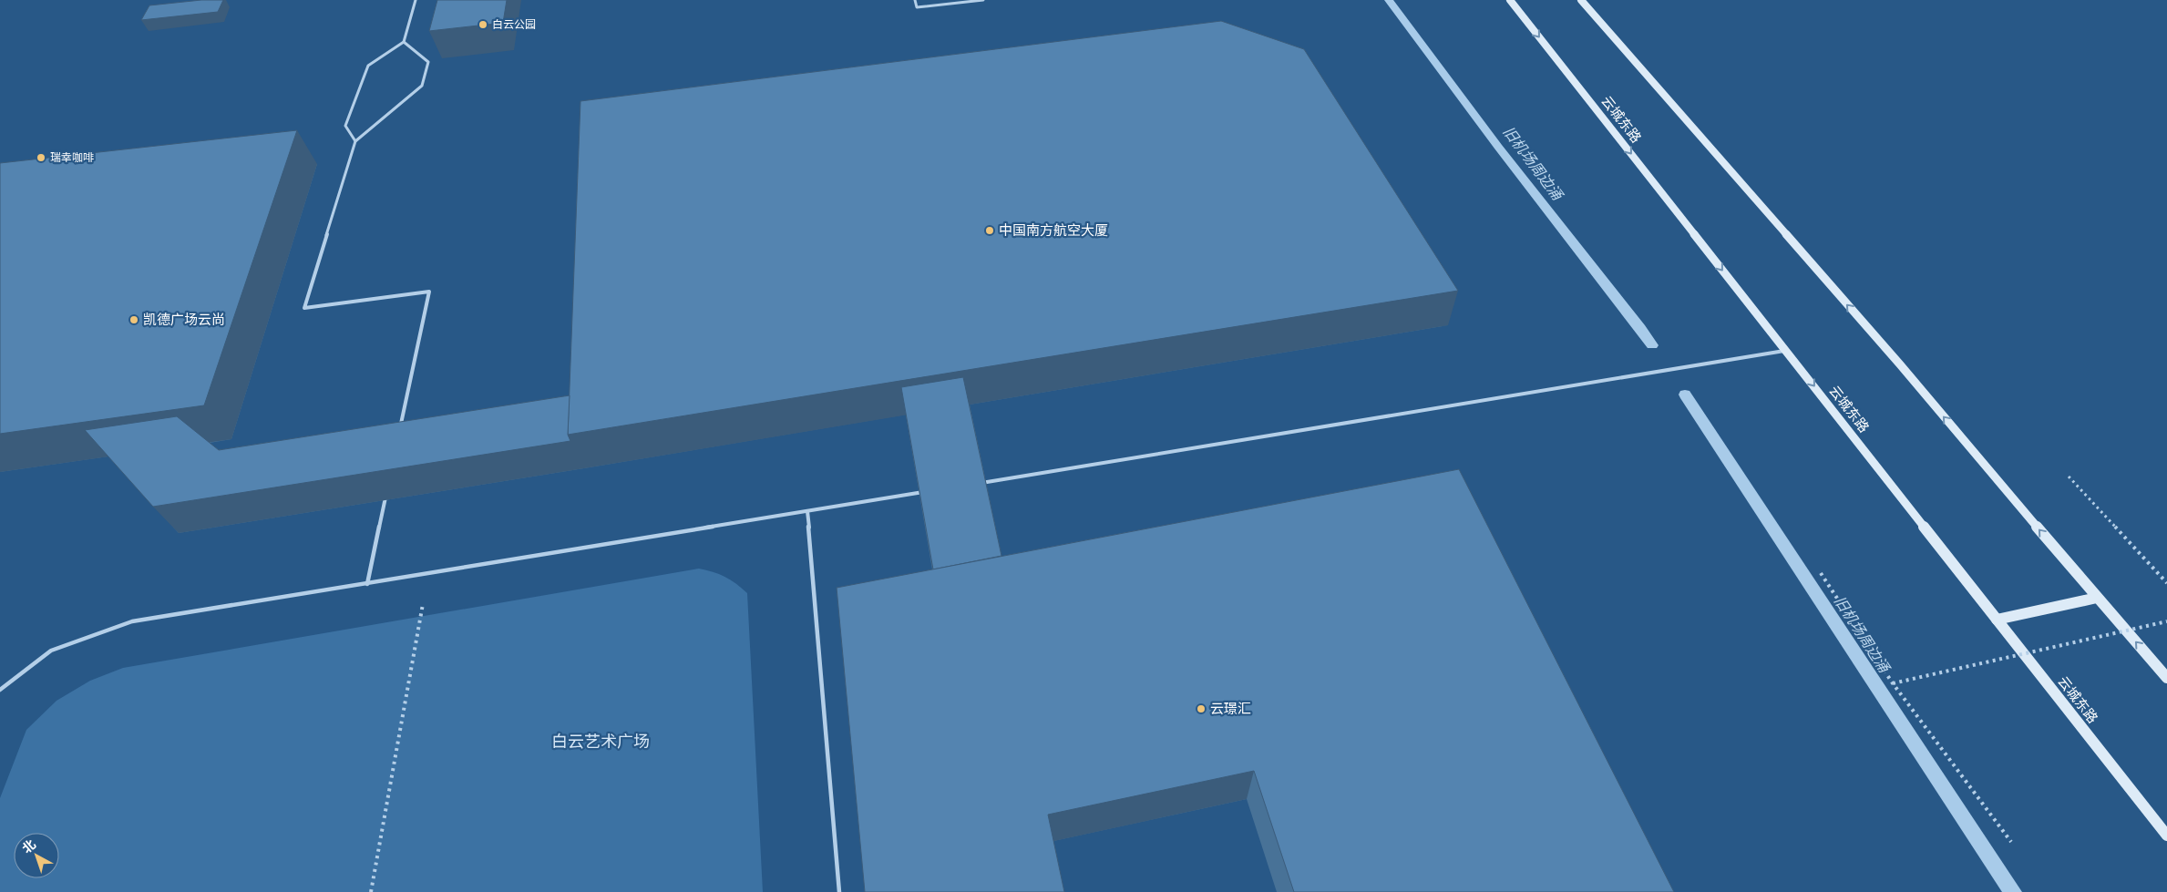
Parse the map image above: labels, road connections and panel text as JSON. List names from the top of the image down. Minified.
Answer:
{"streets":{"main road":["云城东路"]},"water":["旧机场周边涌"],"parks":["白云艺术广场"],"places":["白云公园","瑞幸咖啡","中国南方航空大厦","凯德广场云尚","云璟汇"],"north":"top left"}
